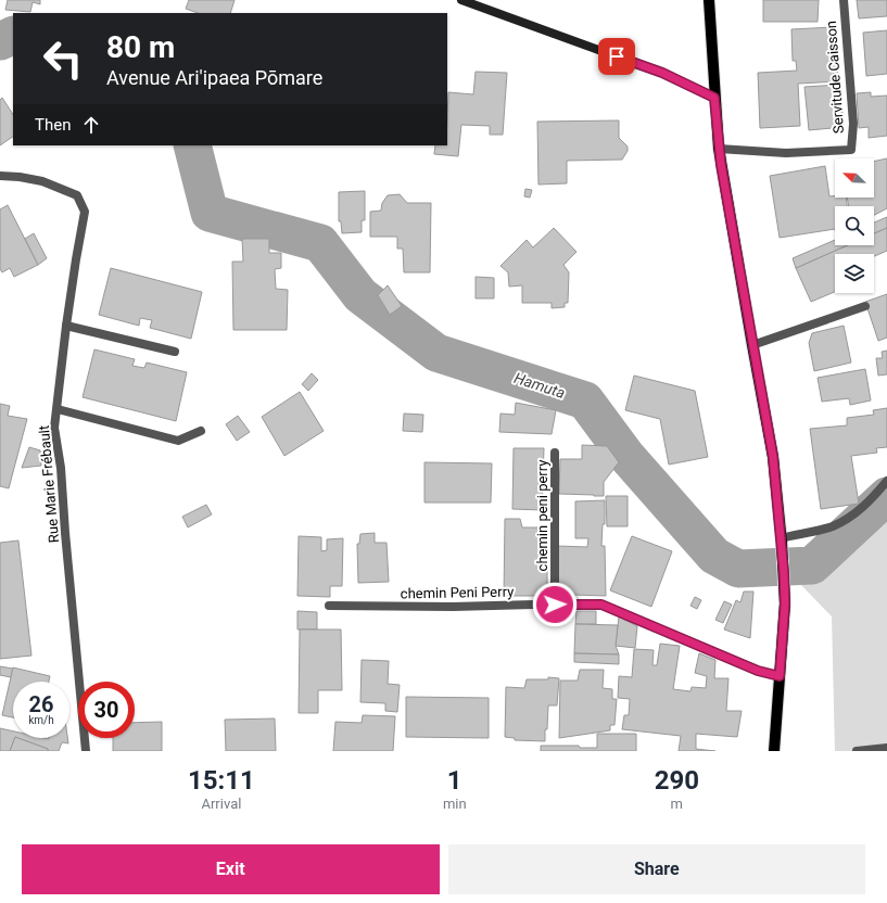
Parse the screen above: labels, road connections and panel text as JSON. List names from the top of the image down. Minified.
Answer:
{"streets":{"street":["Servitude Caisson","Rue Marie Frébault","chemin peni perry","chemin Peni Perry"]},"crossings":[["chemin peni perry","chemin Peni Perry"]],"water":["Hamuta"],"north":"top left","page":{"turn":["80 m","Avenue Ari'ipaea Pōmare"],"then":"Then","speed":"26 km/h","limit":"30","eta":["15:11","Arrival","1","min","290","m"],"buttons":["Exit","Share"]}}
